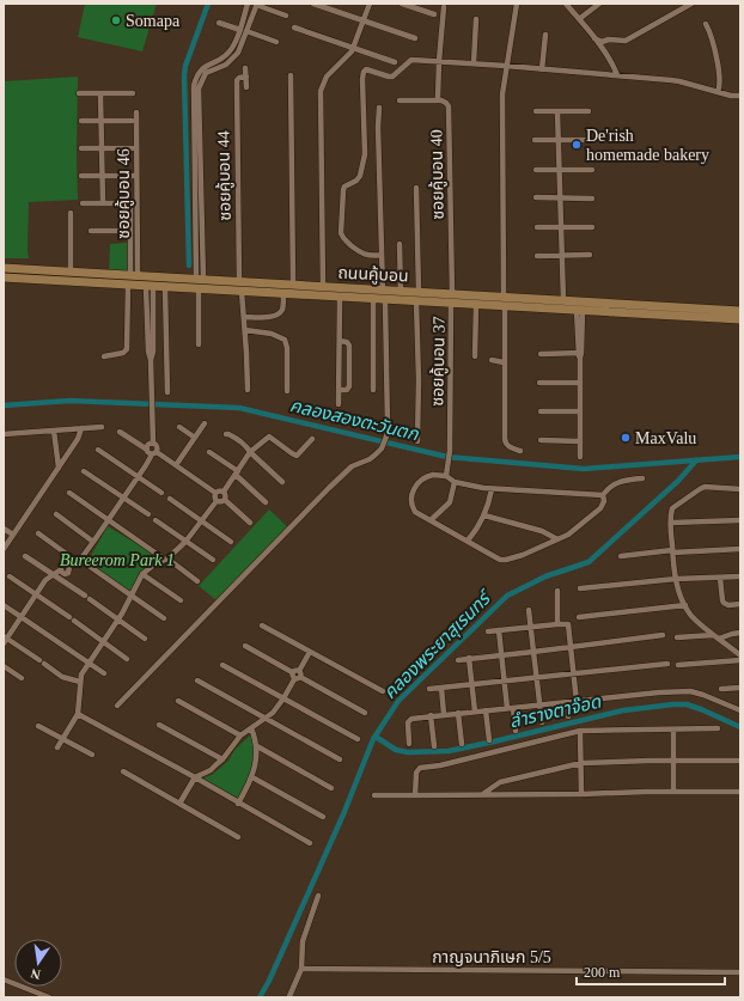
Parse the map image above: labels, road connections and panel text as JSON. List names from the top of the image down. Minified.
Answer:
{"streets":{"main road":["ถนนคู้บอน"],"street":["ซอยคู้บอน 40","ซอยคู้บอน 44","ซอยคู้บอน 46","ซอยคู้บอน 37","กาญจนาภิเษก 5/5"]},"crossings":[["ซอยคู้บอน 40","ถนนคู้บอน"],["ซอยคู้บอน 44","ถนนคู้บอน"],["ซอยคู้บอน 46","ถนนคู้บอน"],["ถนนคู้บอน","ซอยคู้บอน 37"]],"water":["คลองสองตะวันตก","คลองพระยาสุเรนทร์","ลำรางตาจ๊อด"],"parks":["Bureerom Park 1"],"places":["Somapa","De'rish homemade bakery","MaxValu"],"scale_bar":"200 m","north":"bottom"}
